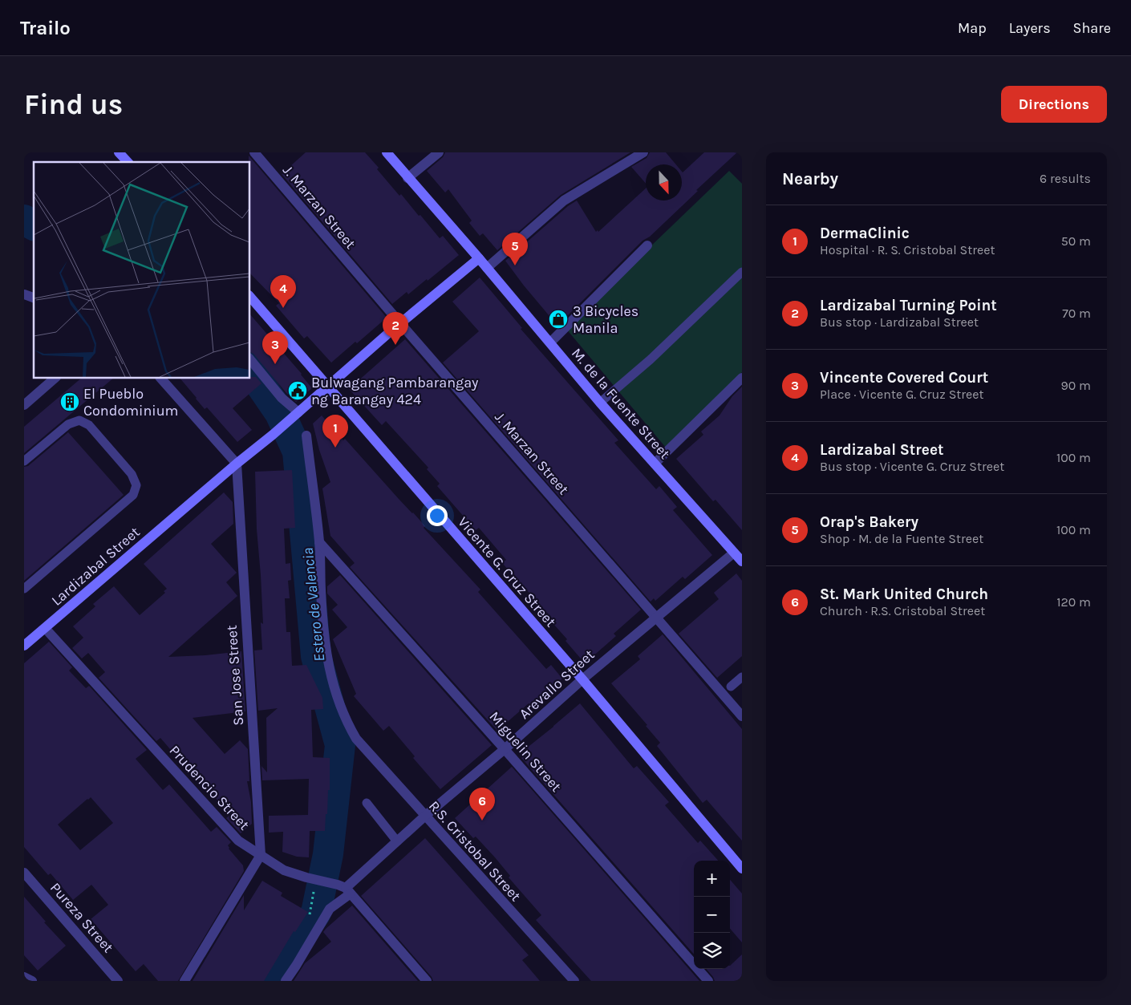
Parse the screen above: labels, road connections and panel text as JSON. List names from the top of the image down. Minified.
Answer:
{"streets":{"street":["J. Marzan Street","M. de la Fuente Street","Lardizabal Street","Vicente G. Cruz Street","San Jose Street","Arevallo Street","Miguelin Street","Prudencio Street","R.S. Cristobal Street","Pureza Street"]},"crossings":[["J. Marzan Street","Lardizabal Street"],["J. Marzan Street","Arevallo Street"],["M. de la Fuente Street","Lardizabal Street"],["M. de la Fuente Street","Arevallo Street"],["Lardizabal Street","Vicente G. Cruz Street"],["Lardizabal Street","San Jose Street"],["Lardizabal Street","Prudencio Street"],["Vicente G. Cruz Street","Arevallo Street"],["San Jose Street","Prudencio Street"],["Arevallo Street","Miguelin Street"],["Arevallo Street","Prudencio Street"],["Arevallo Street","R.S. Cristobal Street"],["Miguelin Street","R.S. Cristobal Street"]],"water":["Estero de Valencia"],"places":{"shop":["3 Bicycles Manila"],"public building":["Bulwagang Pambarangay ng Barangay 424"],"building":["El Pueblo Condominium"]},"north":"bottom","page":{"header":"Trailo","nav":["Map","Layers","Share"],"buttons":"Directions","title":"Find us","heading":["Nearby","6 results"],"list":[{"mark":"1","name":"DermaClinic","note":"Hospital · R. S. Cristobal Street","value":"50 m"},{"mark":"2","name":"Lardizabal Turning Point","note":"Bus stop · Lardizabal Street","value":"70 m"},{"mark":"3","name":"Vincente Covered Court","note":"Place · Vicente G. Cruz Street","value":"90 m"},{"mark":"4","name":"Lardizabal Street","note":"Bus stop · Vicente G. Cruz Street","value":"100 m"},{"mark":"5","name":"Orap's Bakery","note":"Shop · M. de la Fuente Street","value":"100 m"},{"mark":"6","name":"St. Mark United Church","note":"Church · R.S. Cristobal Street","value":"120 m"}],"pins":["5","4","2","3","1","6"],"map_buttons":["+","−"]}}
